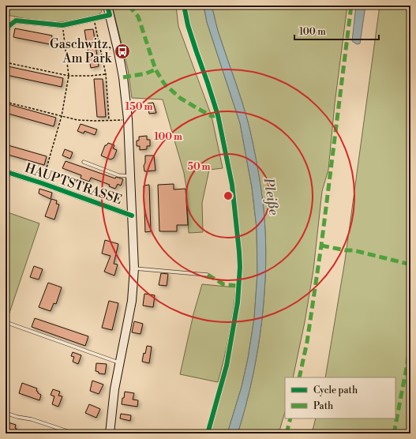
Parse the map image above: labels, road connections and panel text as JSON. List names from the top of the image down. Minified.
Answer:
{"streets":{"main road":["HAUPTSTRASSE"]},"water":["Pleiße"],"places":{"bus stop":["Gaschwitz, Am Park"]},"legend":["Cycle path","Path"],"scale_bar":"100 m","rings":["150 m","100 m","50 m"]}
